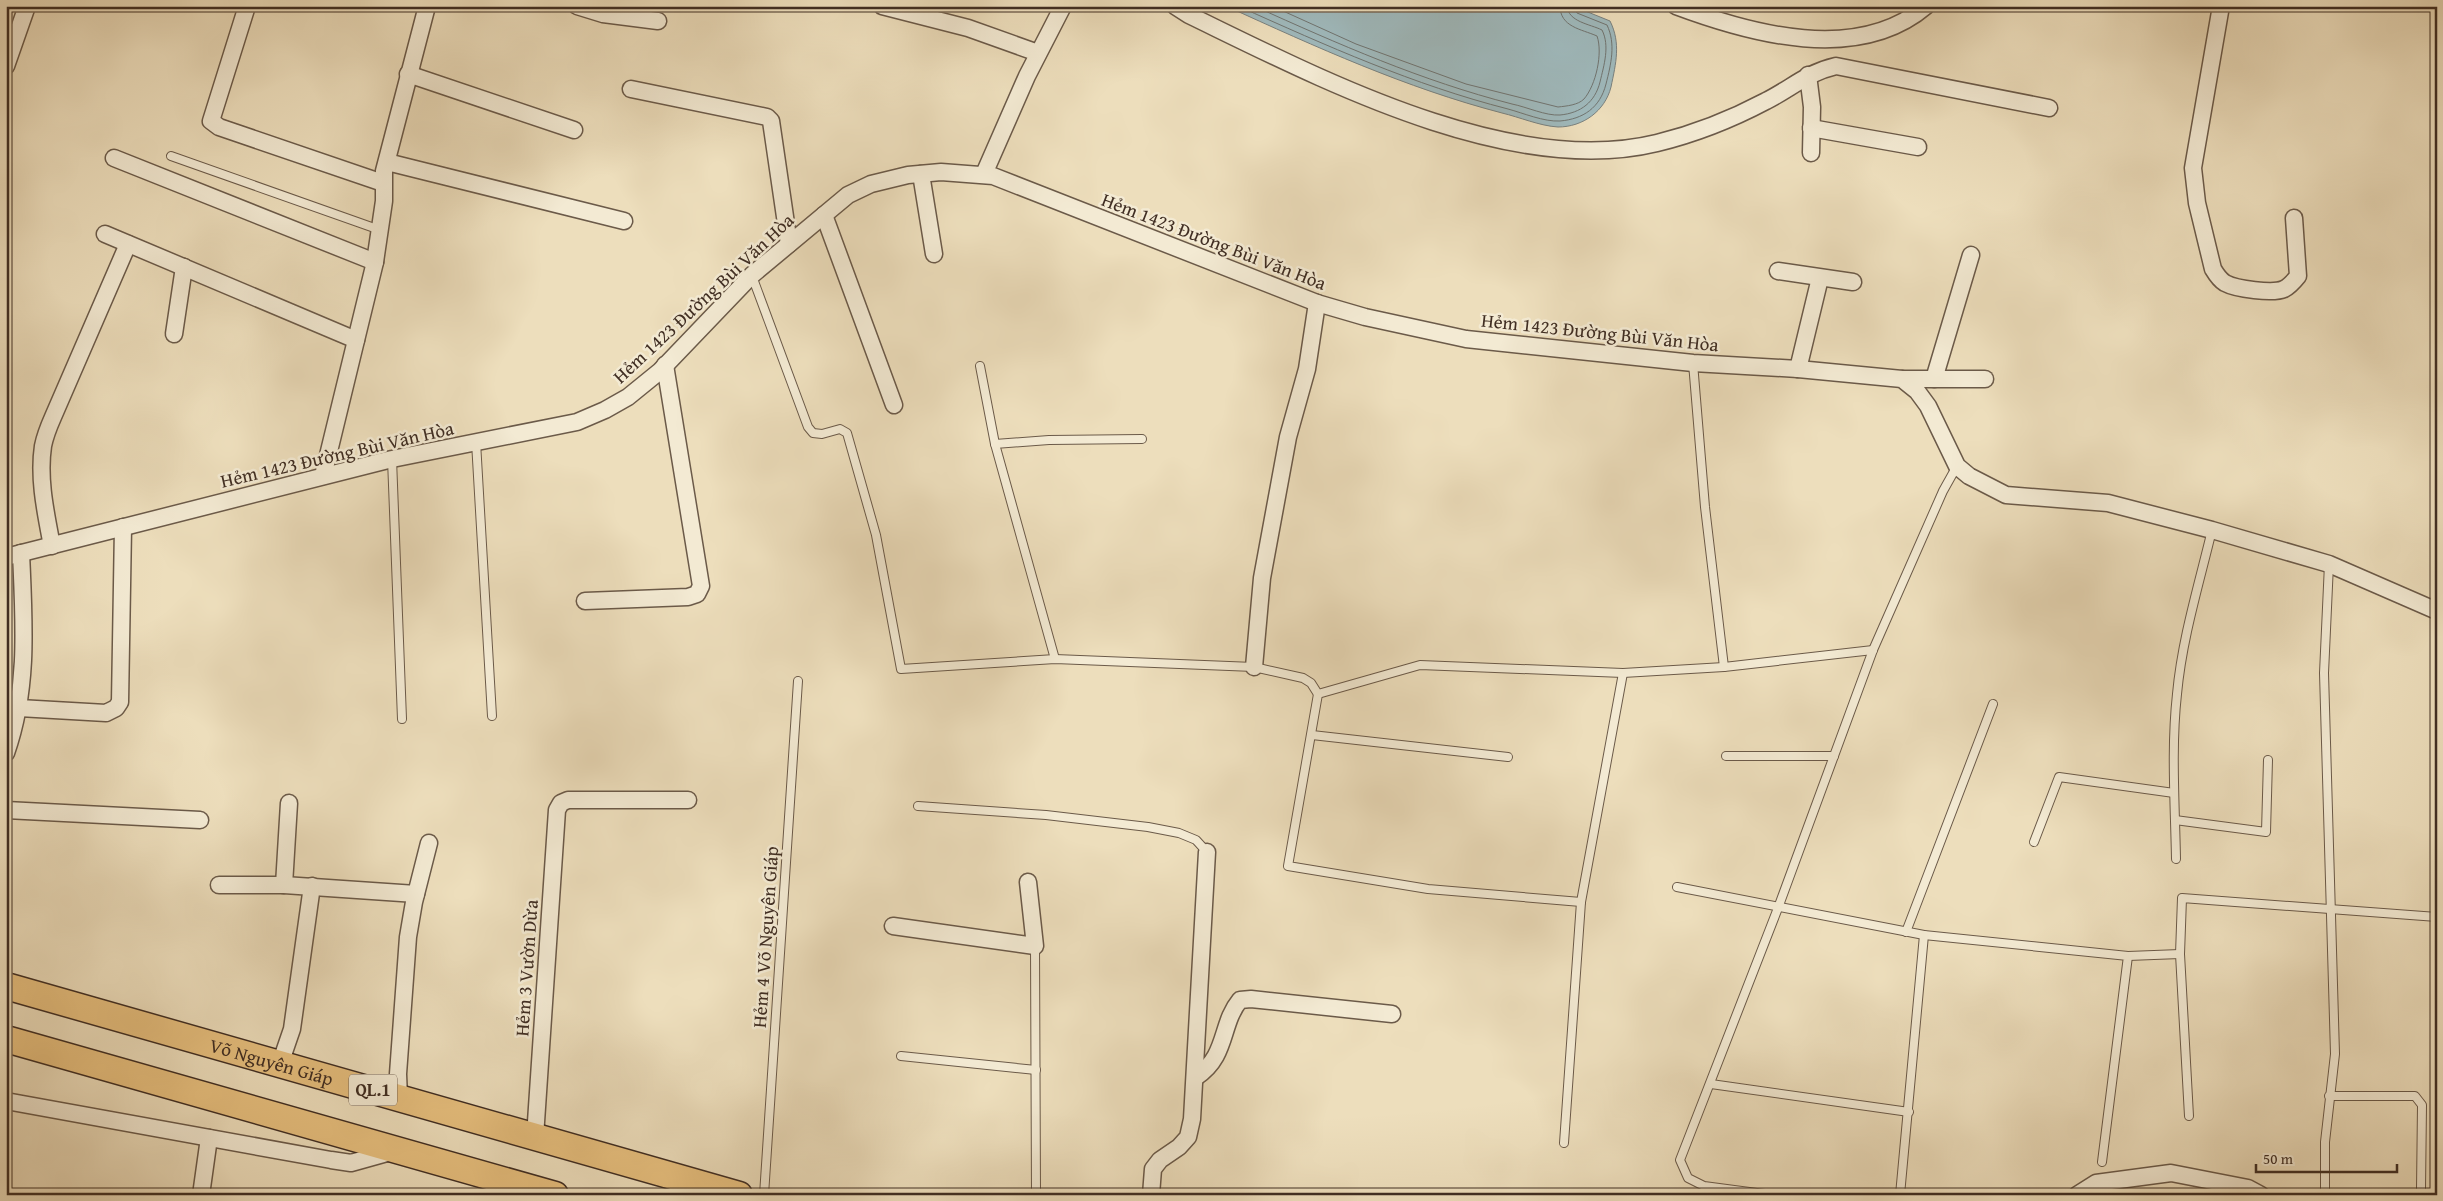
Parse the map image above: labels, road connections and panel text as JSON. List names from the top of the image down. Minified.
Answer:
{"streets":{"highway":["Võ Nguyên Giáp","QL.1"],"street":["Hẻm 1423 Đường Bùi Văn Hòa","Hẻm 3 Vườn Dừa"],"lane":["Hẻm 4 Võ Nguyên Giáp"]},"crossings":[["Hẻm 3 Vườn Dừa","Võ Nguyên Giáp"]],"scale_bar":"50 m"}
